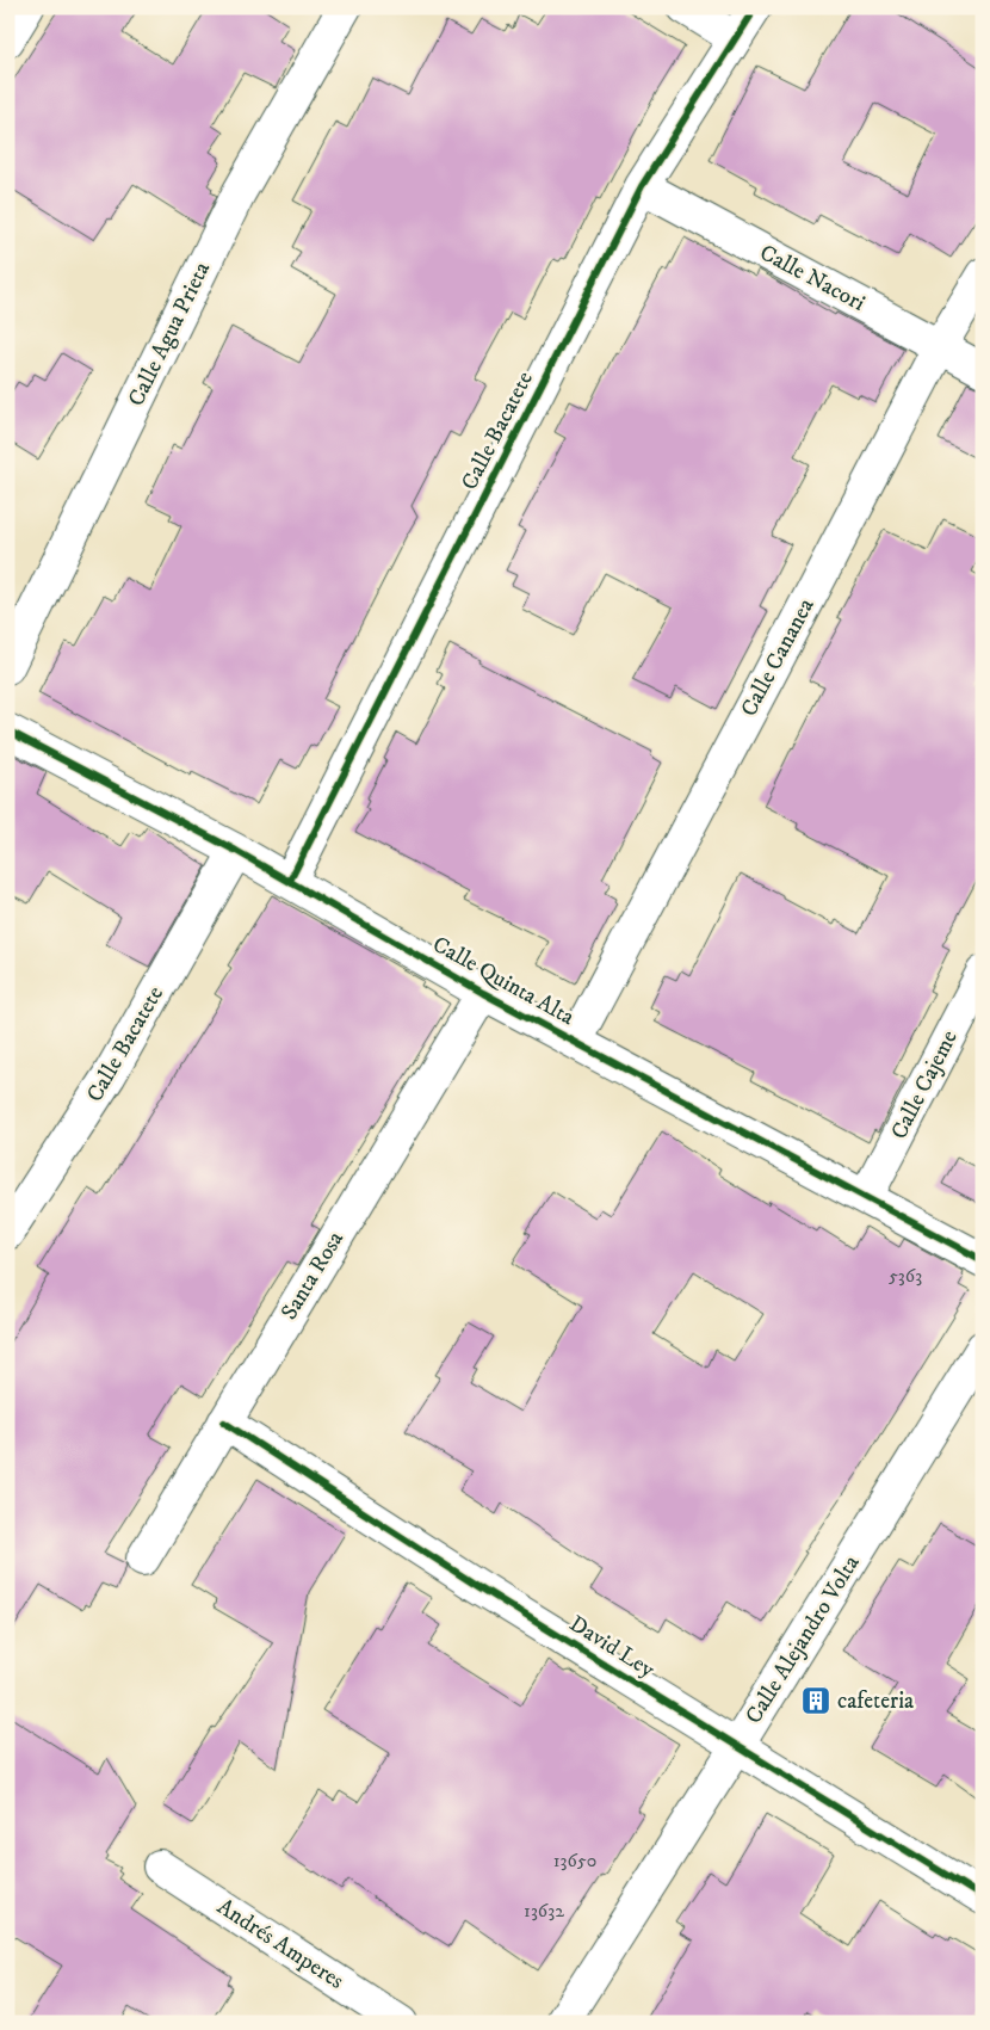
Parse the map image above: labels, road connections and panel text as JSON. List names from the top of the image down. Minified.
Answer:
{"streets":{"street":["Calle Nacori","Calle Agua Prieta","Calle Bacatete","Calle Cananea","Calle Quinta Alta","Calle Cajeme","Santa Rosa","Calle Alejandro Volta","David Ley","Andrés Amperes"]},"crossings":[["Calle Nacori","Calle Bacatete"],["Calle Nacori","Calle Cananea"],["Calle Bacatete","Calle Quinta Alta"],["Calle Cananea","Calle Quinta Alta"],["Calle Quinta Alta","Calle Cajeme"],["Calle Quinta Alta","Santa Rosa"],["Santa Rosa","David Ley"],["Calle Alejandro Volta","David Ley"]],"places":{"building":["cafeteria"]},"house_numbers":["5363","13650","13632"]}
